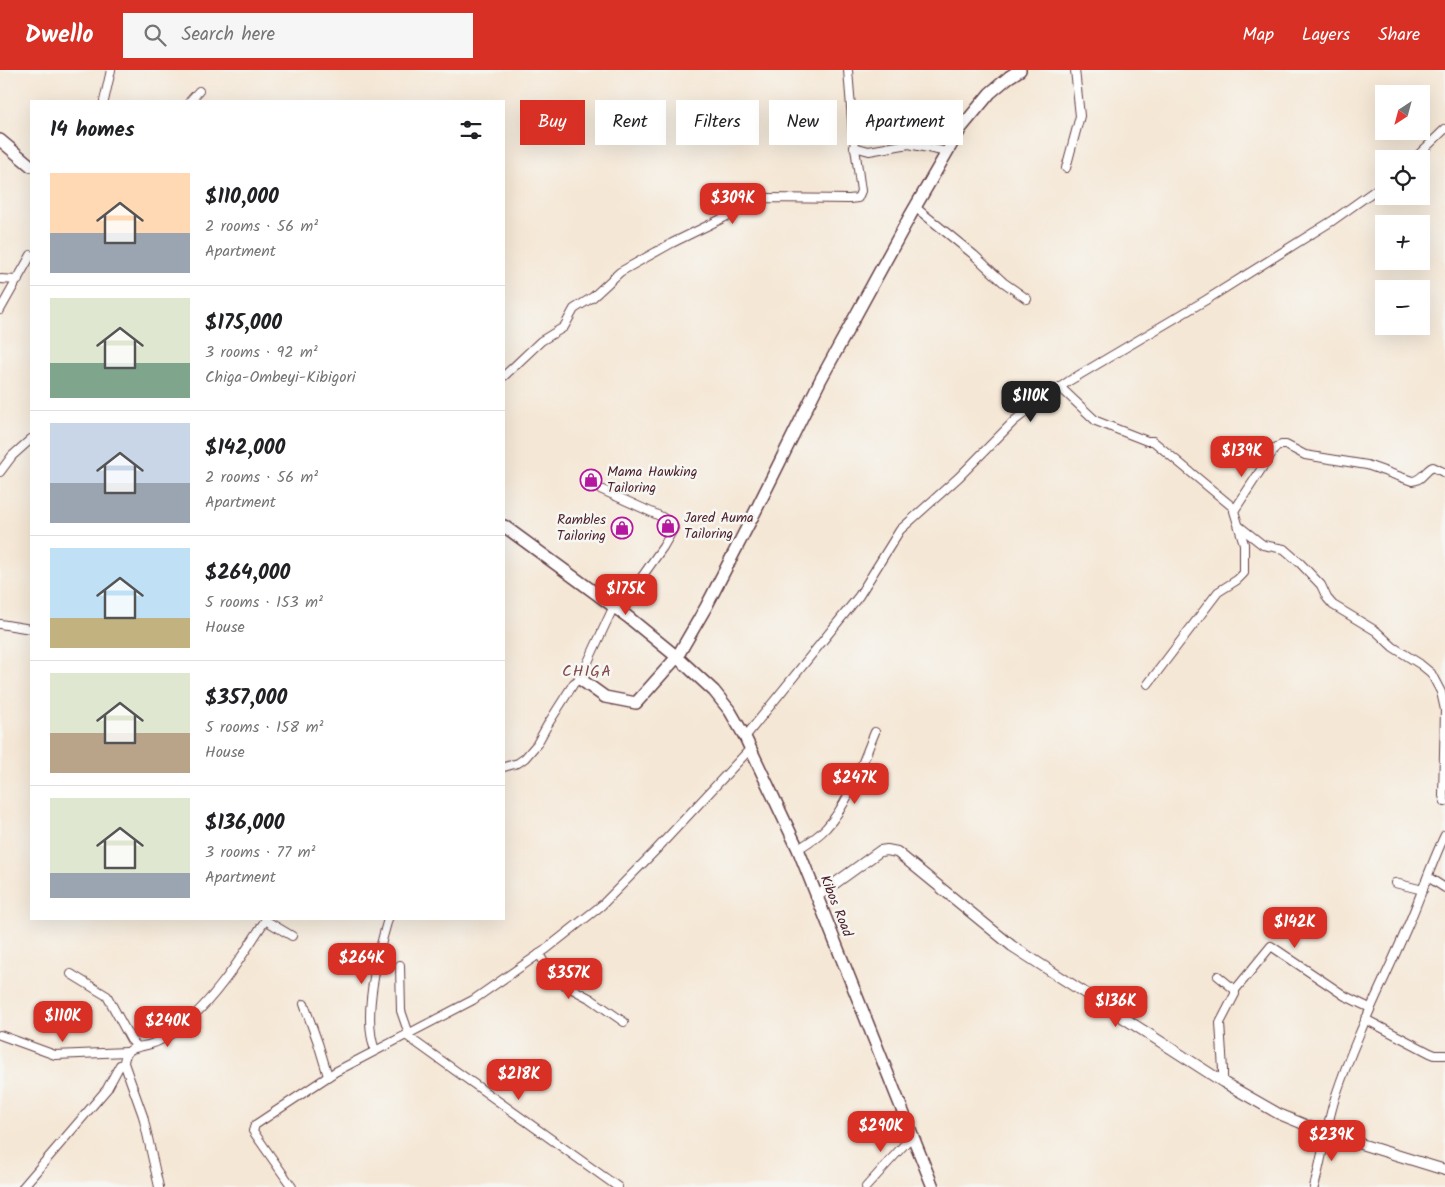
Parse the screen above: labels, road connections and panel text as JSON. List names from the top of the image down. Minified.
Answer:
{"streets":{"main road":["Kibos Road"]},"districts":["CHIGA"],"places":{"shop":["Mama Hawking Tailoring","Jared Auma Tailoring","Rambles Tailoring"]},"north":"bottom left","page":{"header":"Dwello","search":"Search here","nav":["Map","Layers","Share"],"map_buttons":["+","−"],"chip":["Buy","Rent","Filters","New","Apartment"],"heading":"14 homes","list":[{"name":"$110,000","note":"2 rooms · 56 m² · Apartment"},{"name":"$175,000","note":"3 rooms · 92 m² · Chiga-Ombeyi-Kibigori"},{"name":"$142,000","note":"2 rooms · 56 m² · Apartment"},{"name":"$264,000","note":"5 rooms · 153 m² · House"},{"name":"$357,000","note":"5 rooms · 158 m² · House"},{"name":"$136,000","note":"3 rooms · 77 m² · Apartment"}],"price":["$309K","$110K","$139K","$175K","$247K","$142K","$264K","$357K","$136K","$110K","$240K","$218K","$290K","$239K"]}}
